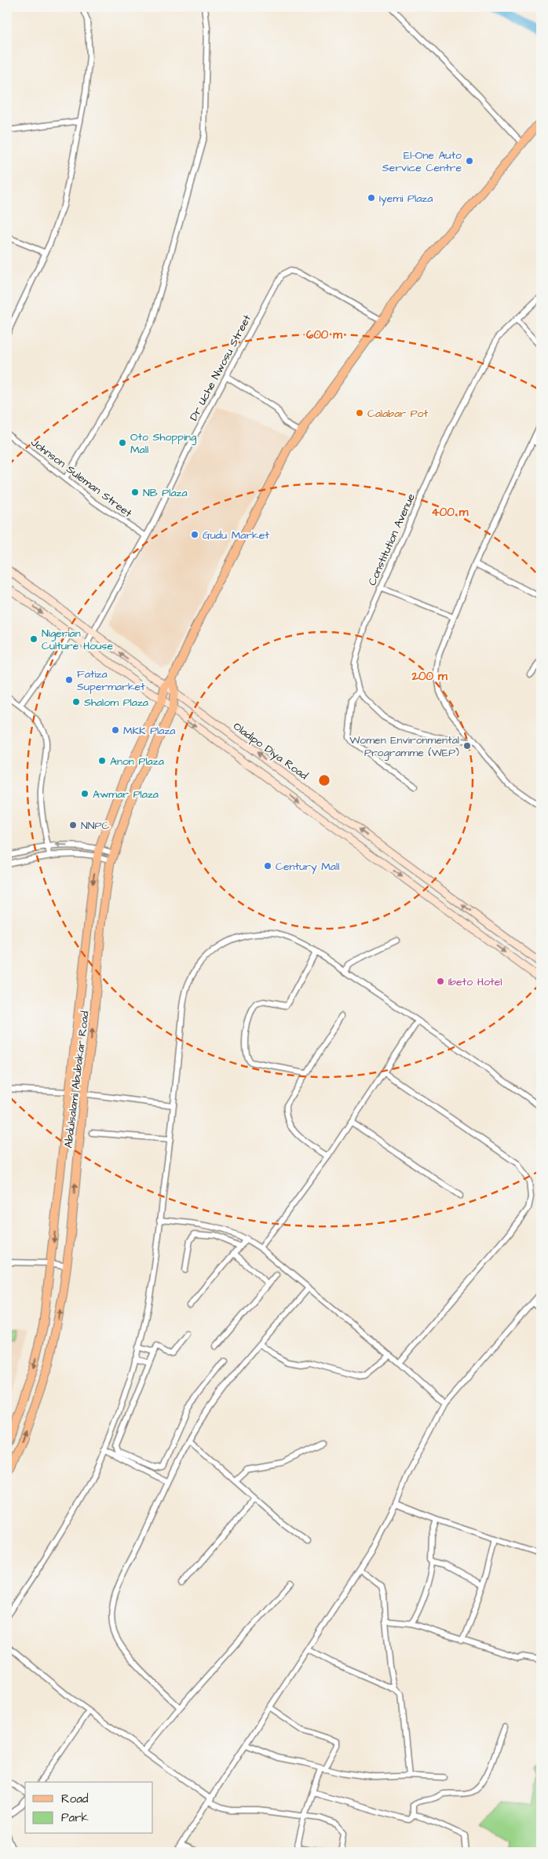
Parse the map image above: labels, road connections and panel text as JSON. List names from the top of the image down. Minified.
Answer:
{"streets":{"main road":["Oladipo Diya Road","Abdulsalami Abubakar Road"],"street":["Dr Uche Nwosu Street","Johnson Suleman Street","Constitution Avenue"]},"crossings":[["Dr Uche Nwosu Street","Johnson Suleman Street"],["Dr Uche Nwosu Street","Oladipo Diya Road"],["Oladipo Diya Road","Abdulsalami Abubakar Road"]],"places":["El-One Auto Service Centre","Iyemi Plaza","Calabar Pot","Oto Shopping Mall","NB Plaza","Gudu Market","Nigerian Culture House","Fatiza Supermarket","Shalom Plaza","MKK Plaza","Women Environmental Programme (WEP)","Anon Plaza","Awmar Plaza","NNPC","Century Mall","Ibeto Hotel"],"legend":["Road","Park"],"rings":["600 m","400 m","200 m"]}
